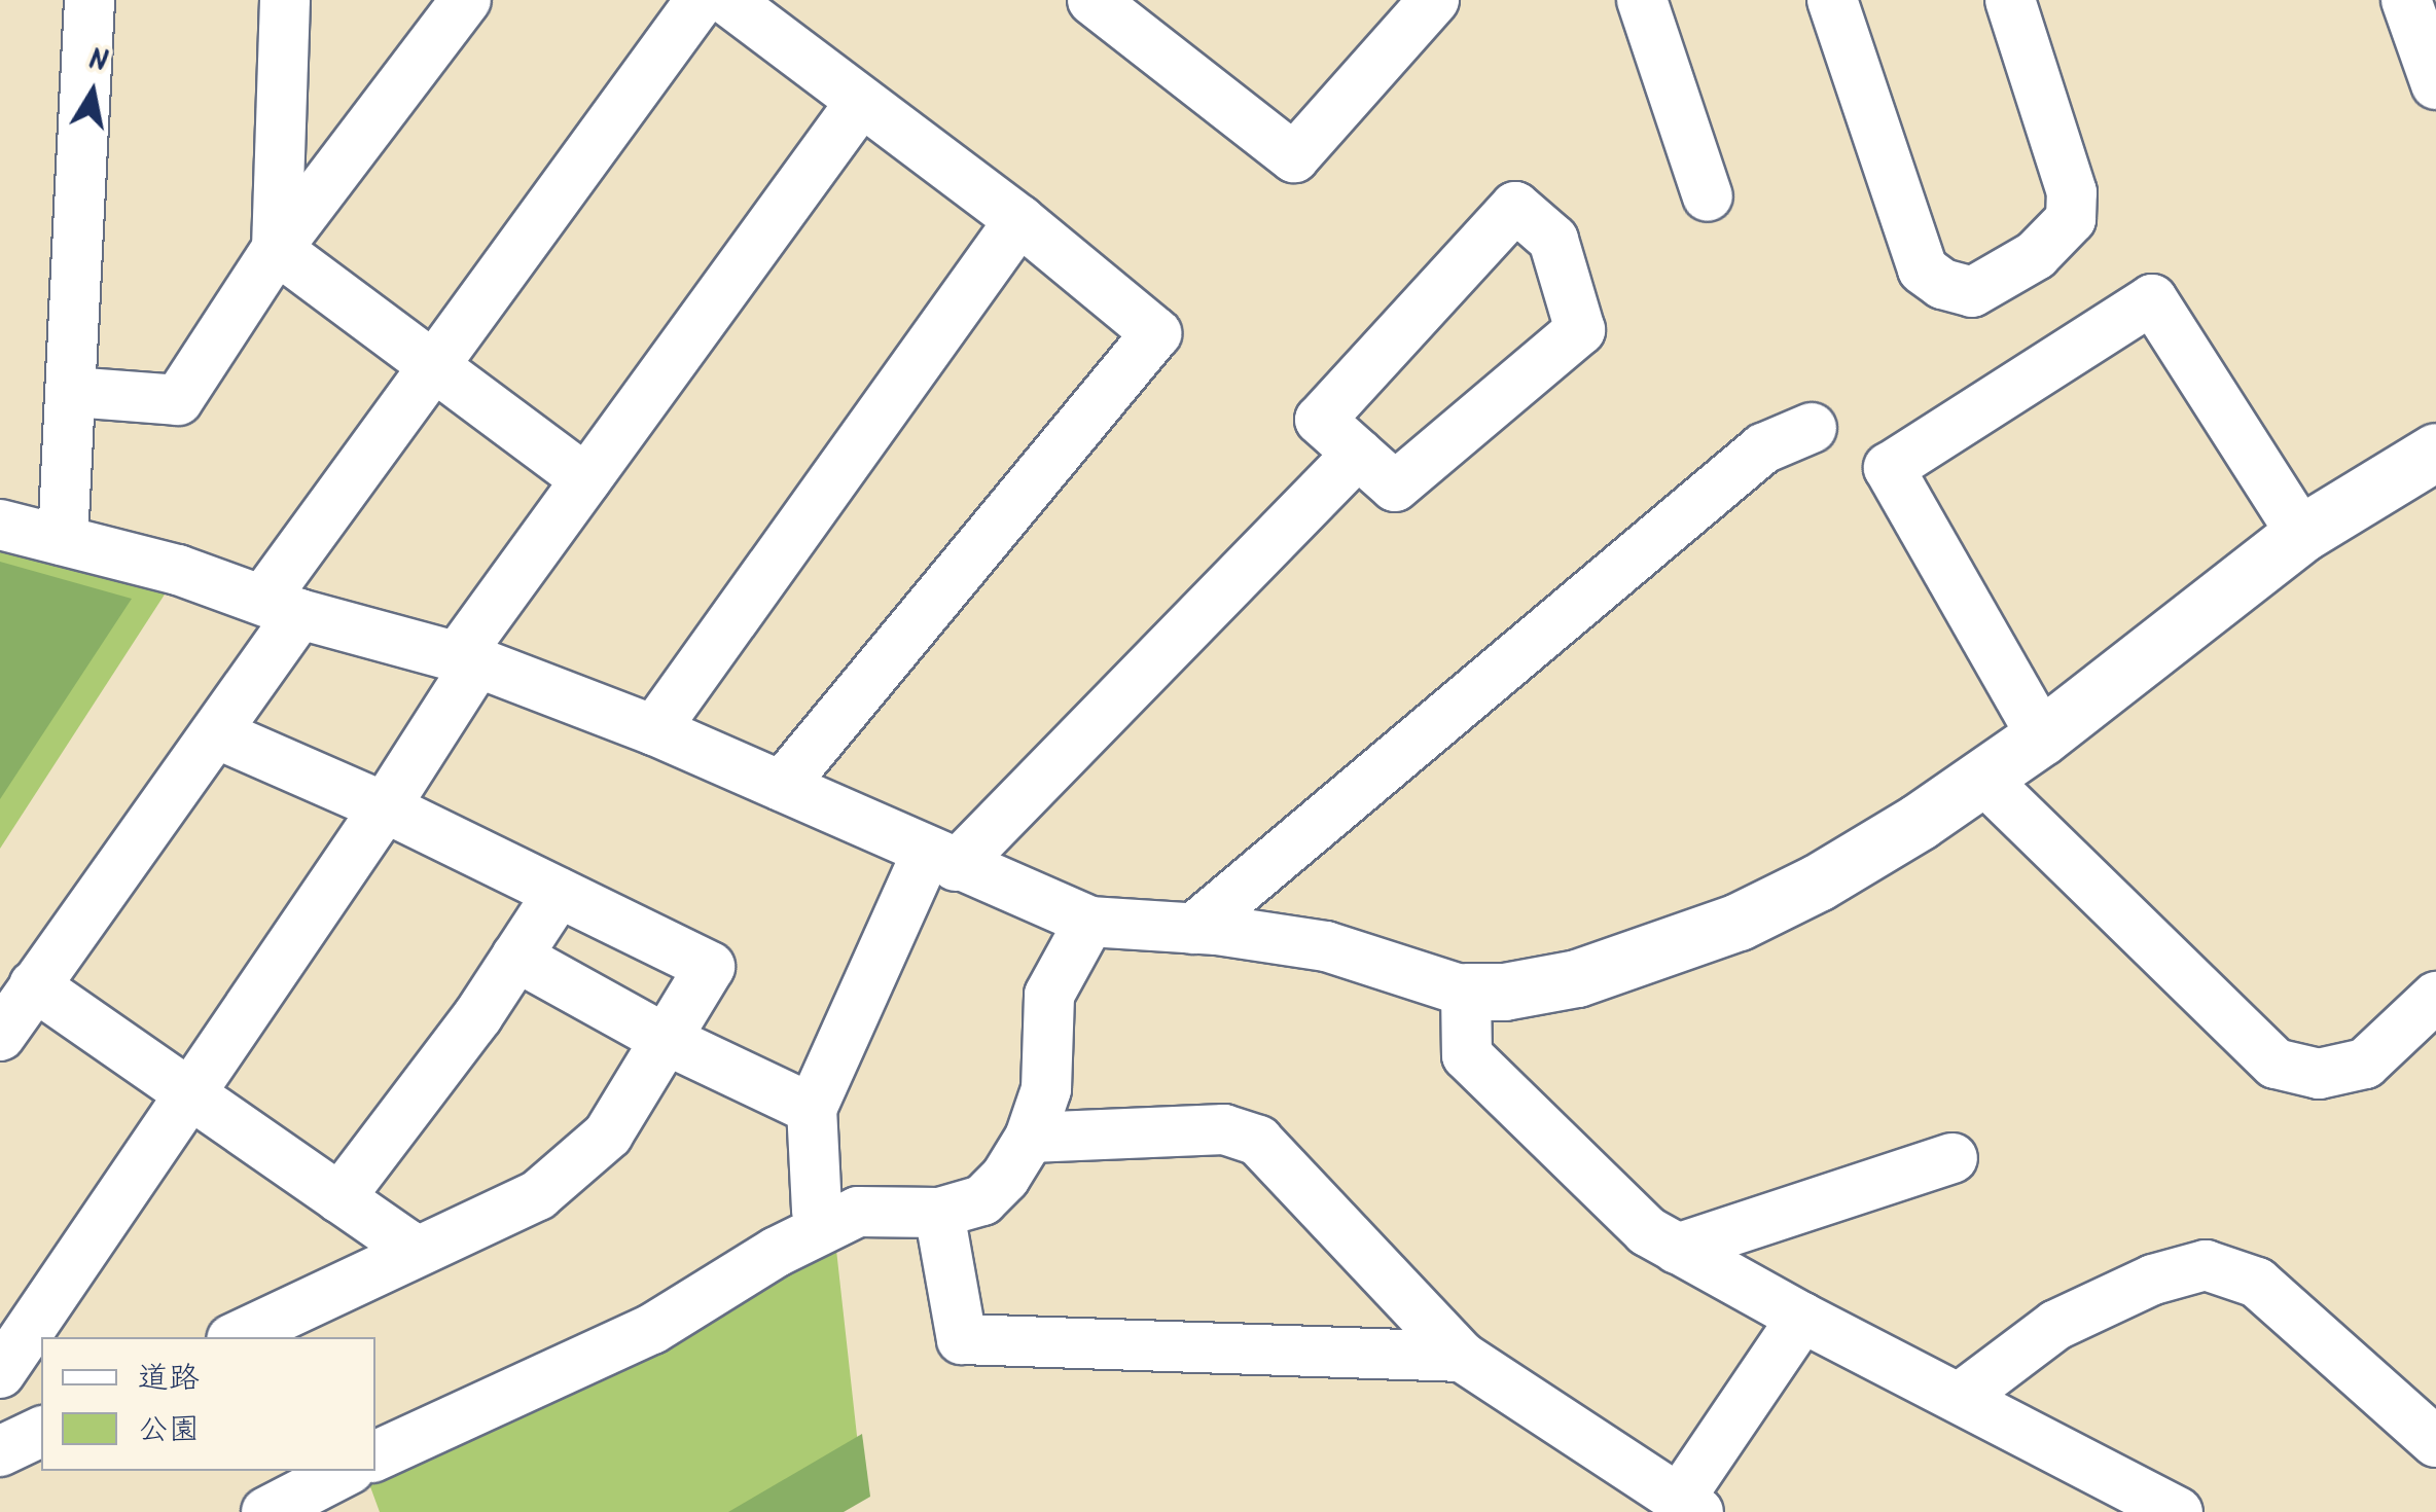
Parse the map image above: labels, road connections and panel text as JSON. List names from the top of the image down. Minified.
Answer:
{"legend":["道路","公園"],"north":"top"}
